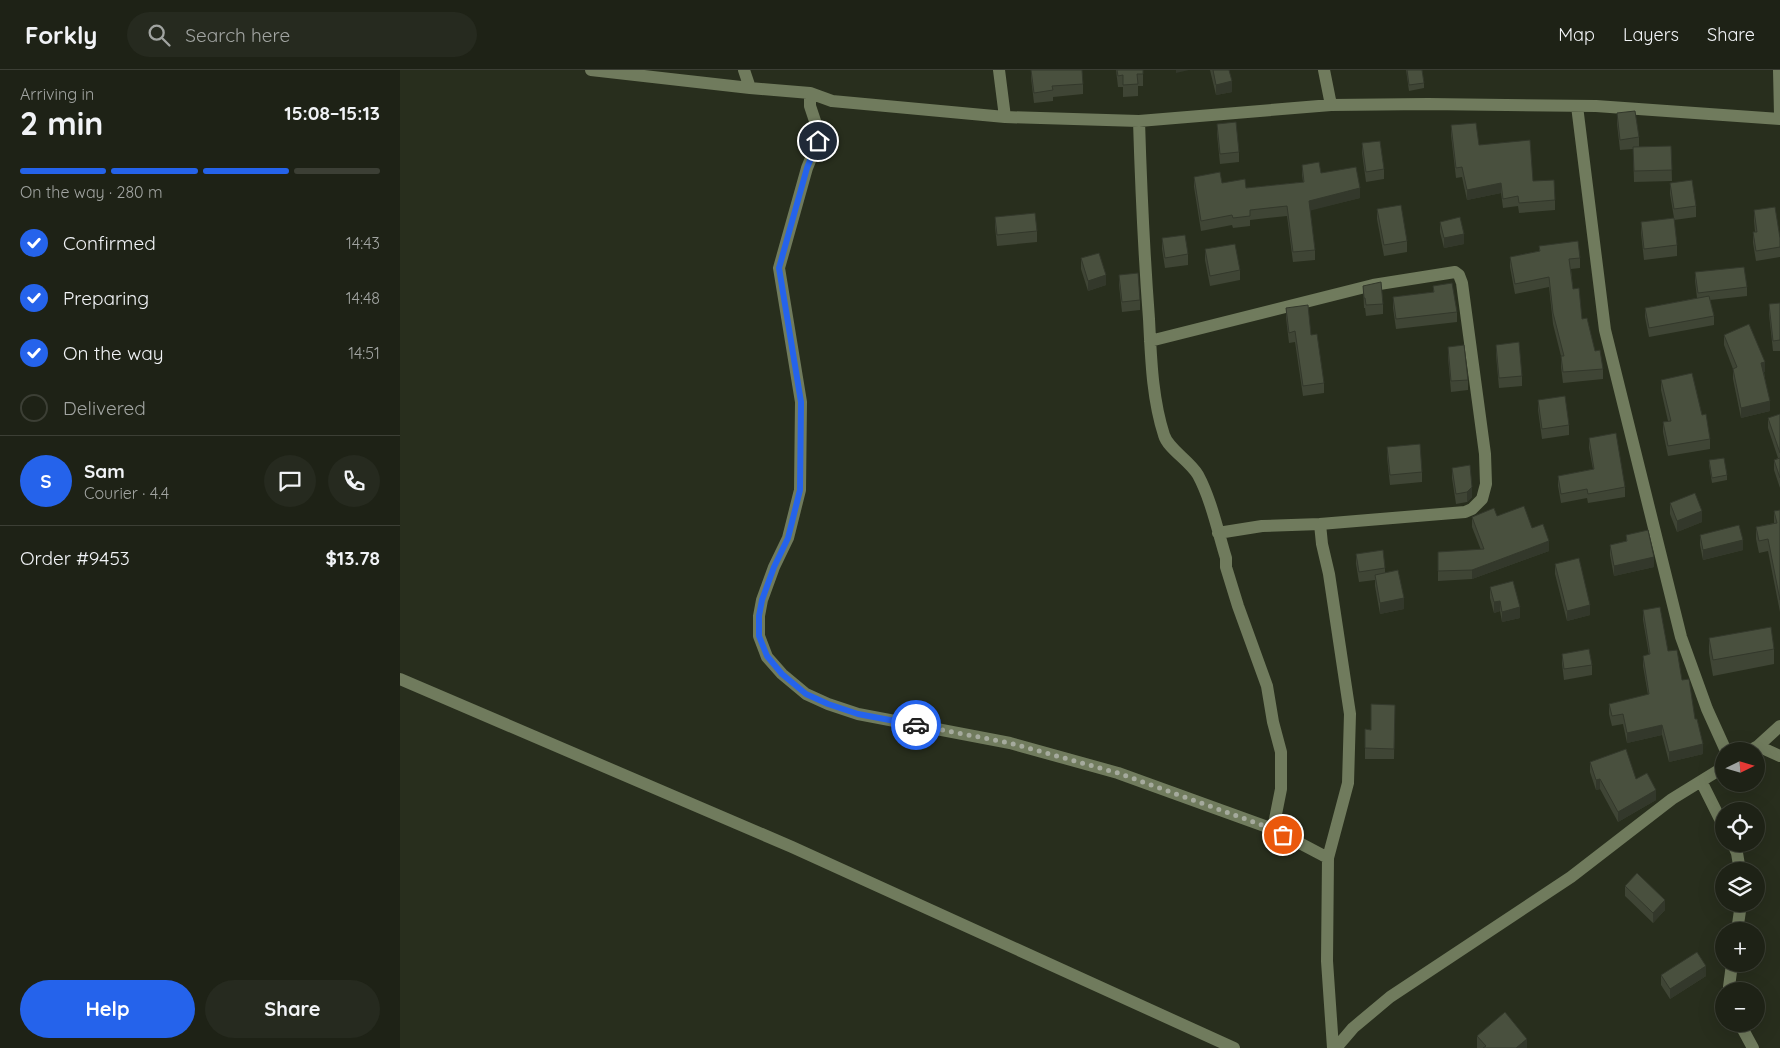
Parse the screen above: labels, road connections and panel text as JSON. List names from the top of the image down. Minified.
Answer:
{"north":"right","page":{"header":"Forkly","search":"Search here","nav":["Map","Layers","Share"],"heading":["2 min","Arriving in","15:08–15:13"],"panel":["Sam","Courier · 4.4","Order #9453","$13.78"],"bar":"On the way · 280 m","list":[["Confirmed","14:43"],["Preparing","14:48"],["On the way","14:51"],"Delivered"],"round":"S","map_buttons":["+","−"],"buttons":["Help","Share"]}}
